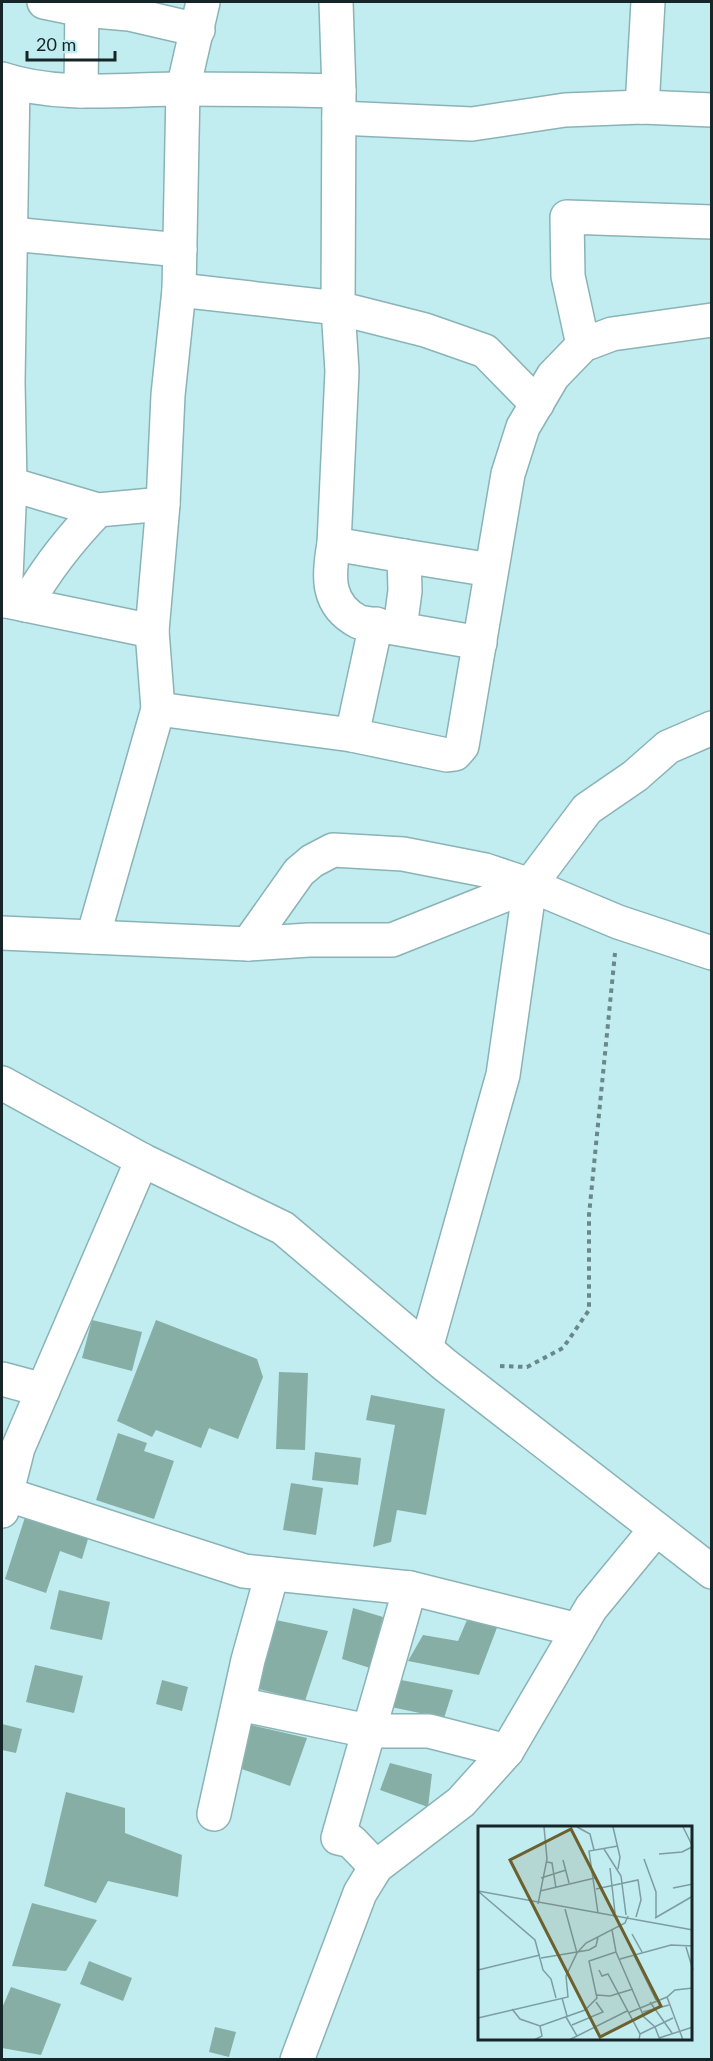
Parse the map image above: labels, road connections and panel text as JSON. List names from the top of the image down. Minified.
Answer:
{"scale_bar":"20 m"}
